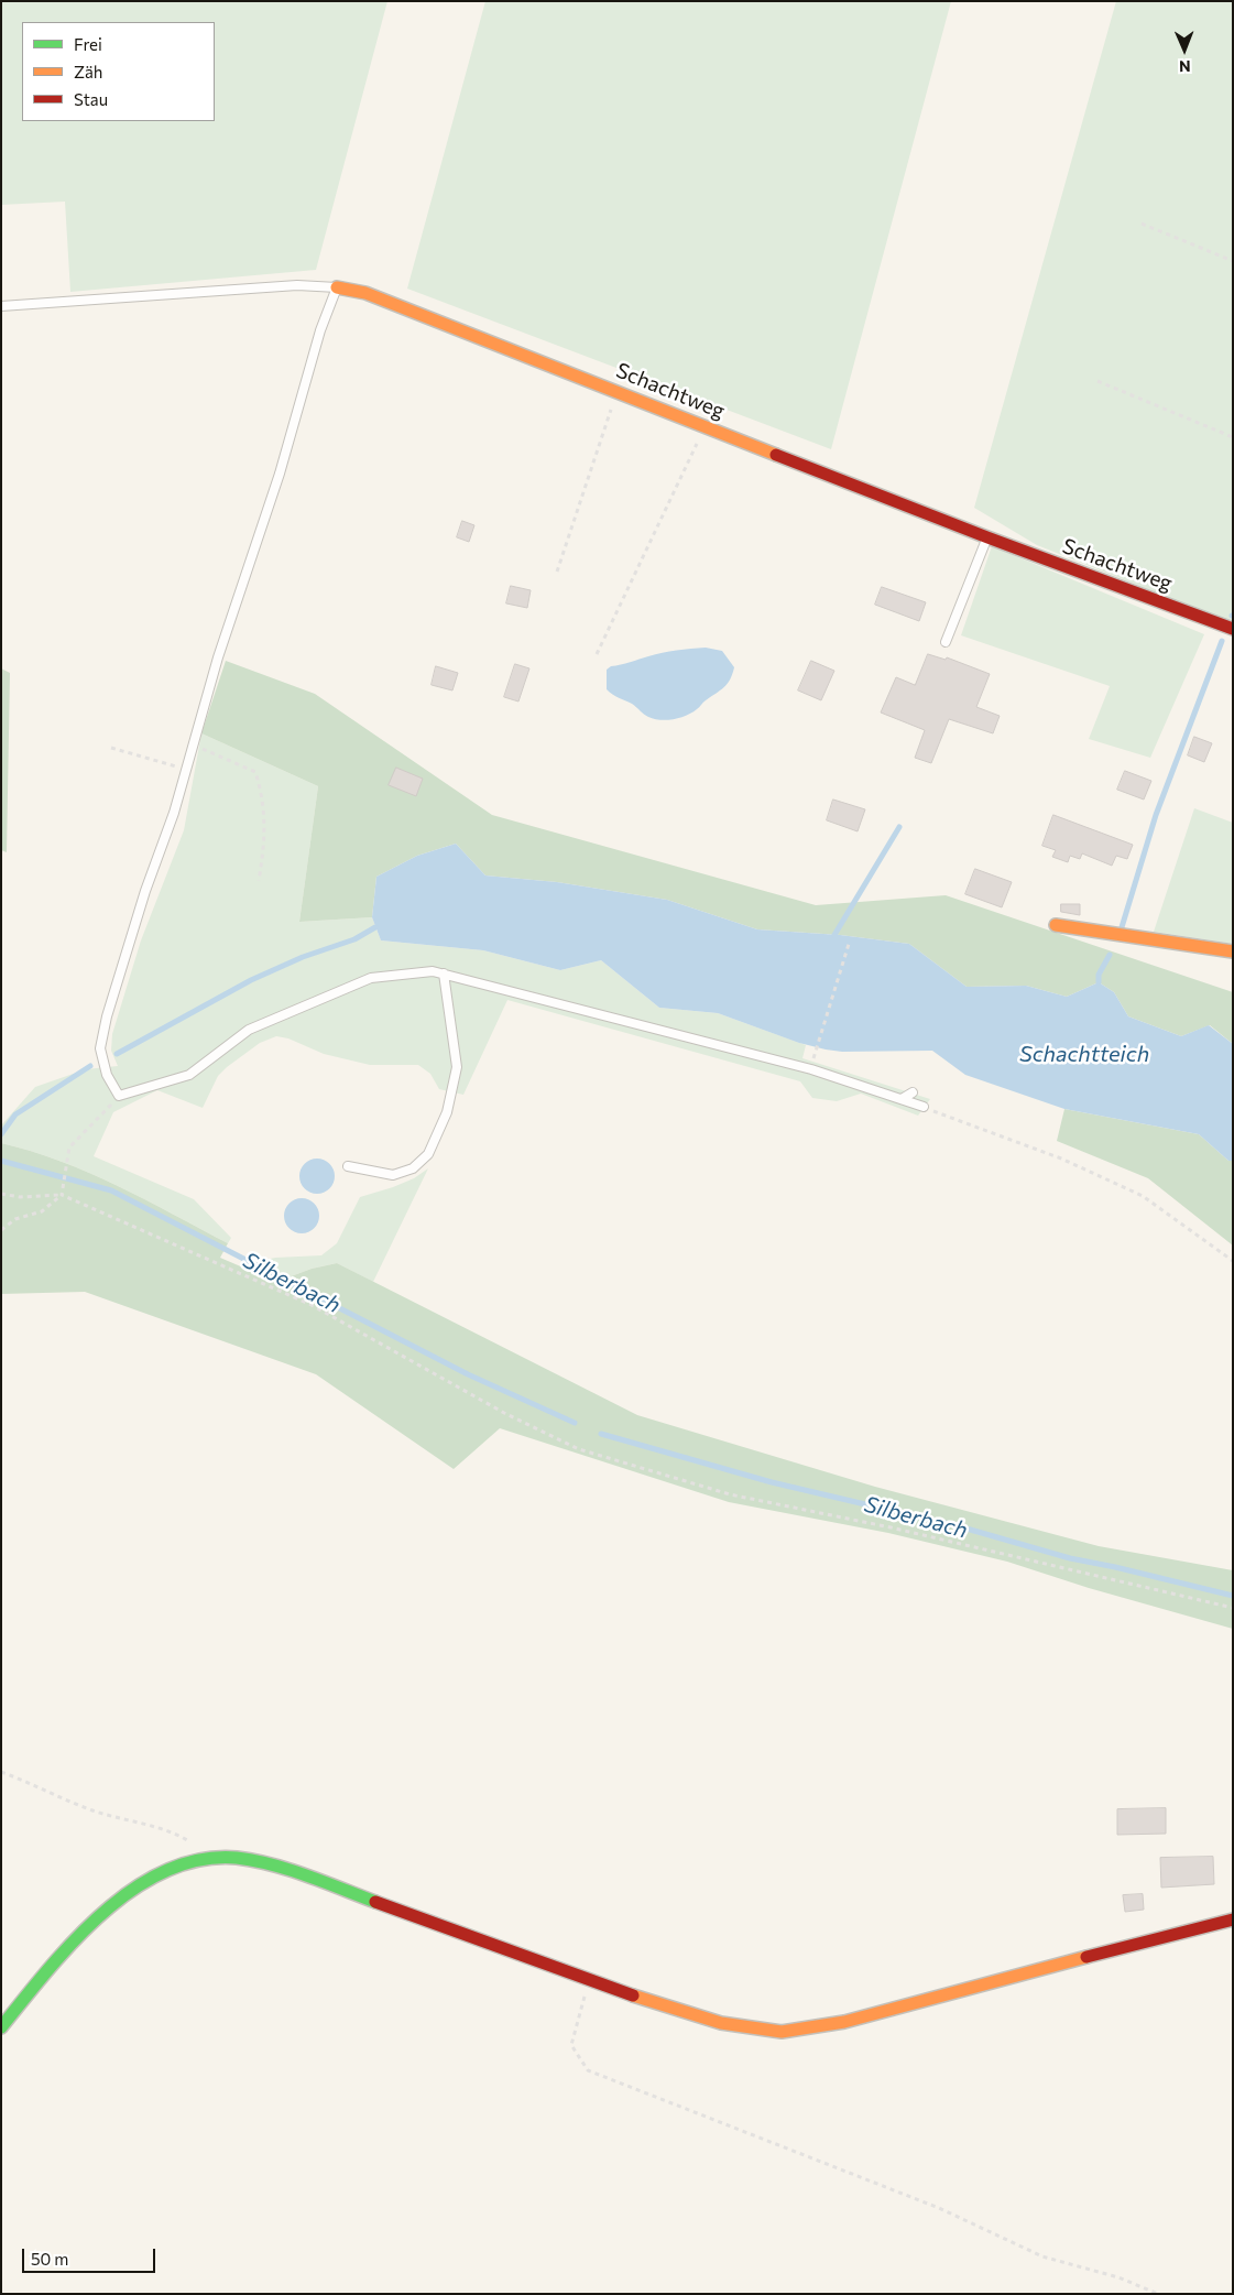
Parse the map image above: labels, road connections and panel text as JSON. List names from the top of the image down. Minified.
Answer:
{"streets":{"street":["Schachtweg"]},"water":["Schachtteich","Silberbach"],"legend":["Frei","Zäh","Stau"],"scale_bar":"50 m","north":"bottom"}
